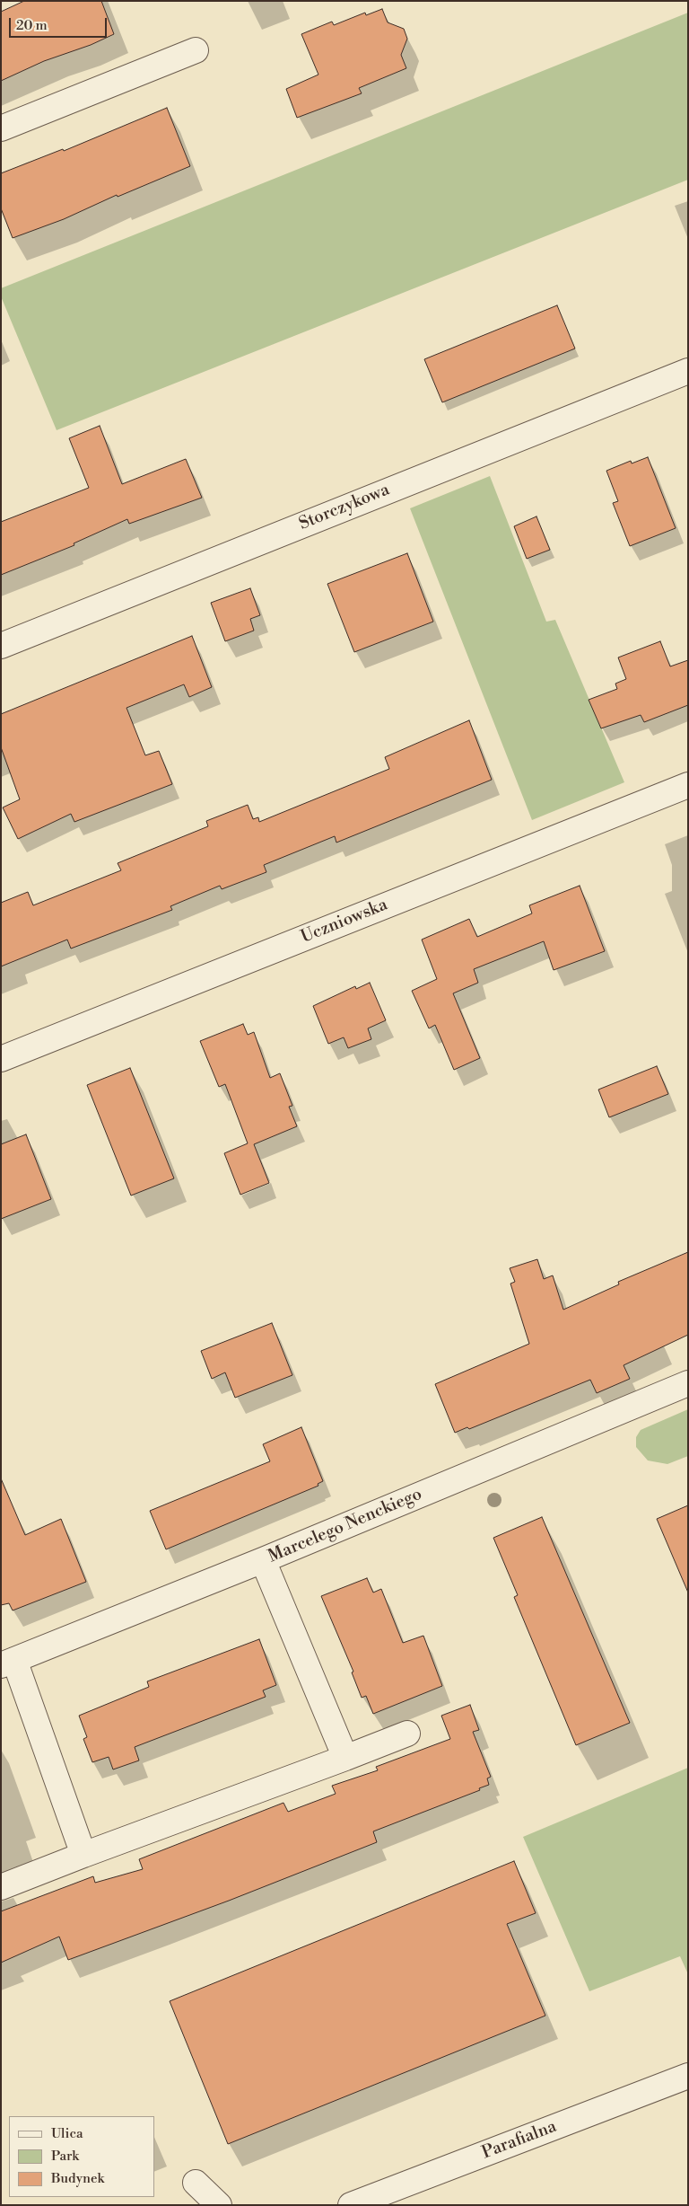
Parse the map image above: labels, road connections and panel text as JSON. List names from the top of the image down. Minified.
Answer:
{"streets":{"street":["Storczykowa","Uczniowska","Marcelego Nenckiego","Parafialna"]},"legend":["Ulica","Park","Budynek"],"scale_bar":"20 m"}
